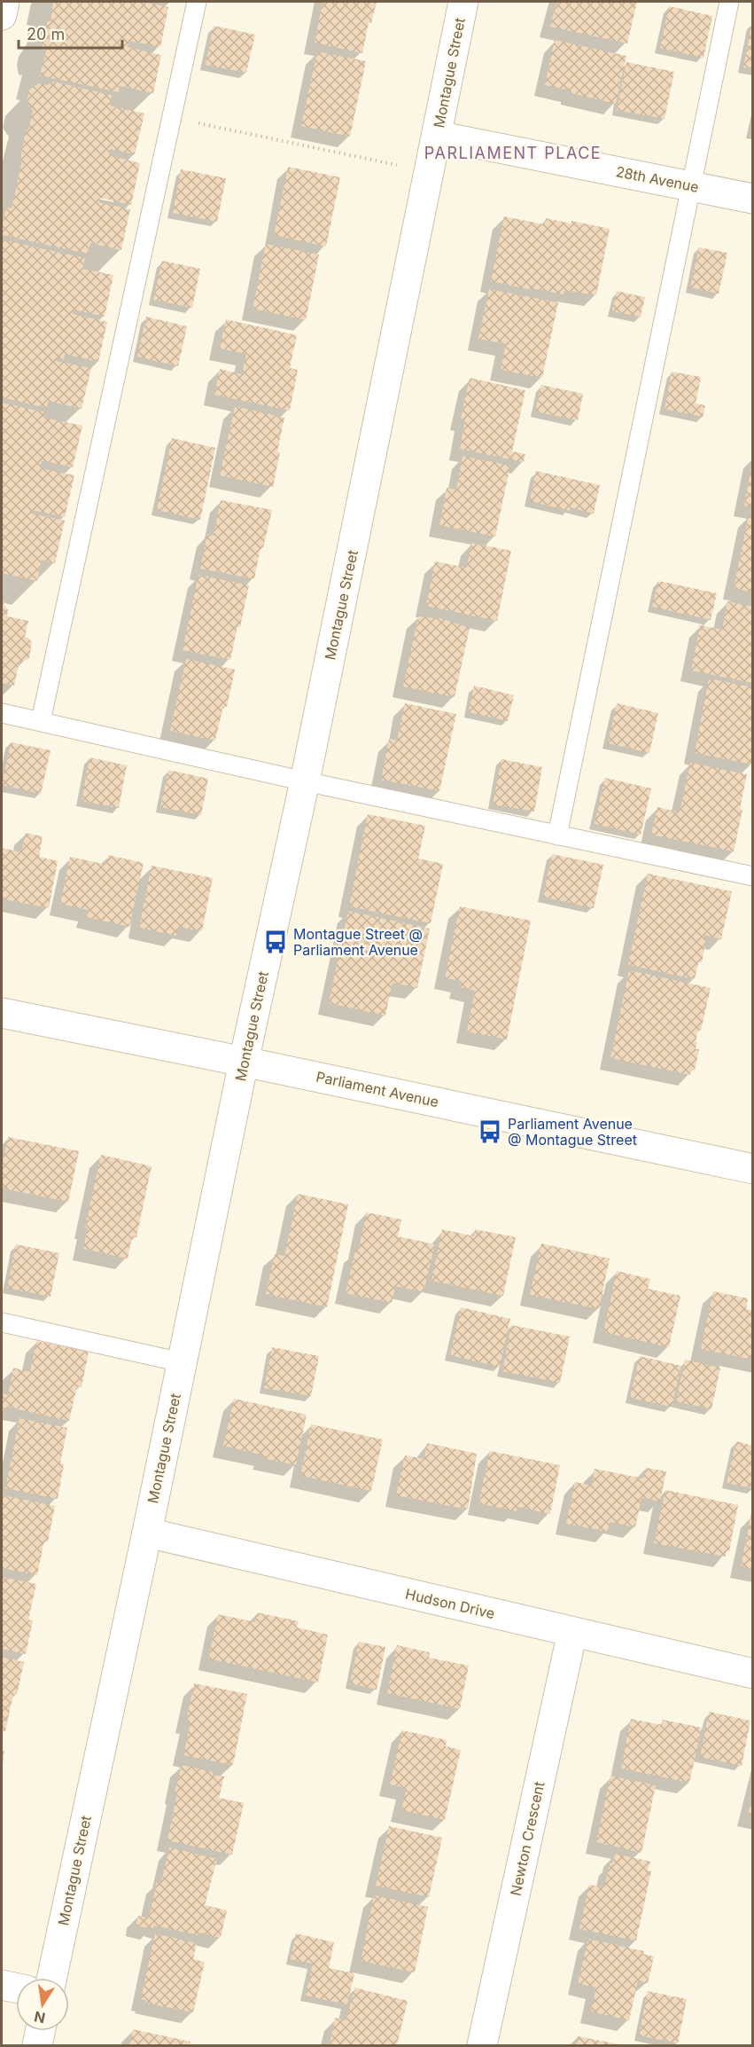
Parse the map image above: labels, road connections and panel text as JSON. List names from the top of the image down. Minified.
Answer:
{"streets":{"street":["Montague Street","28th Avenue","Parliament Avenue","Hudson Drive","Newton Crescent"]},"crossings":[["Montague Street","28th Avenue"],["Montague Street","Parliament Avenue"],["Montague Street","Hudson Drive"],["Hudson Drive","Newton Crescent"]],"districts":["PARLIAMENT PLACE"],"places":{"bus stop":["Montague Street @ Parliament Avenue","Parliament Avenue @ Montague Street"]},"scale_bar":"20 m","north":"bottom"}
